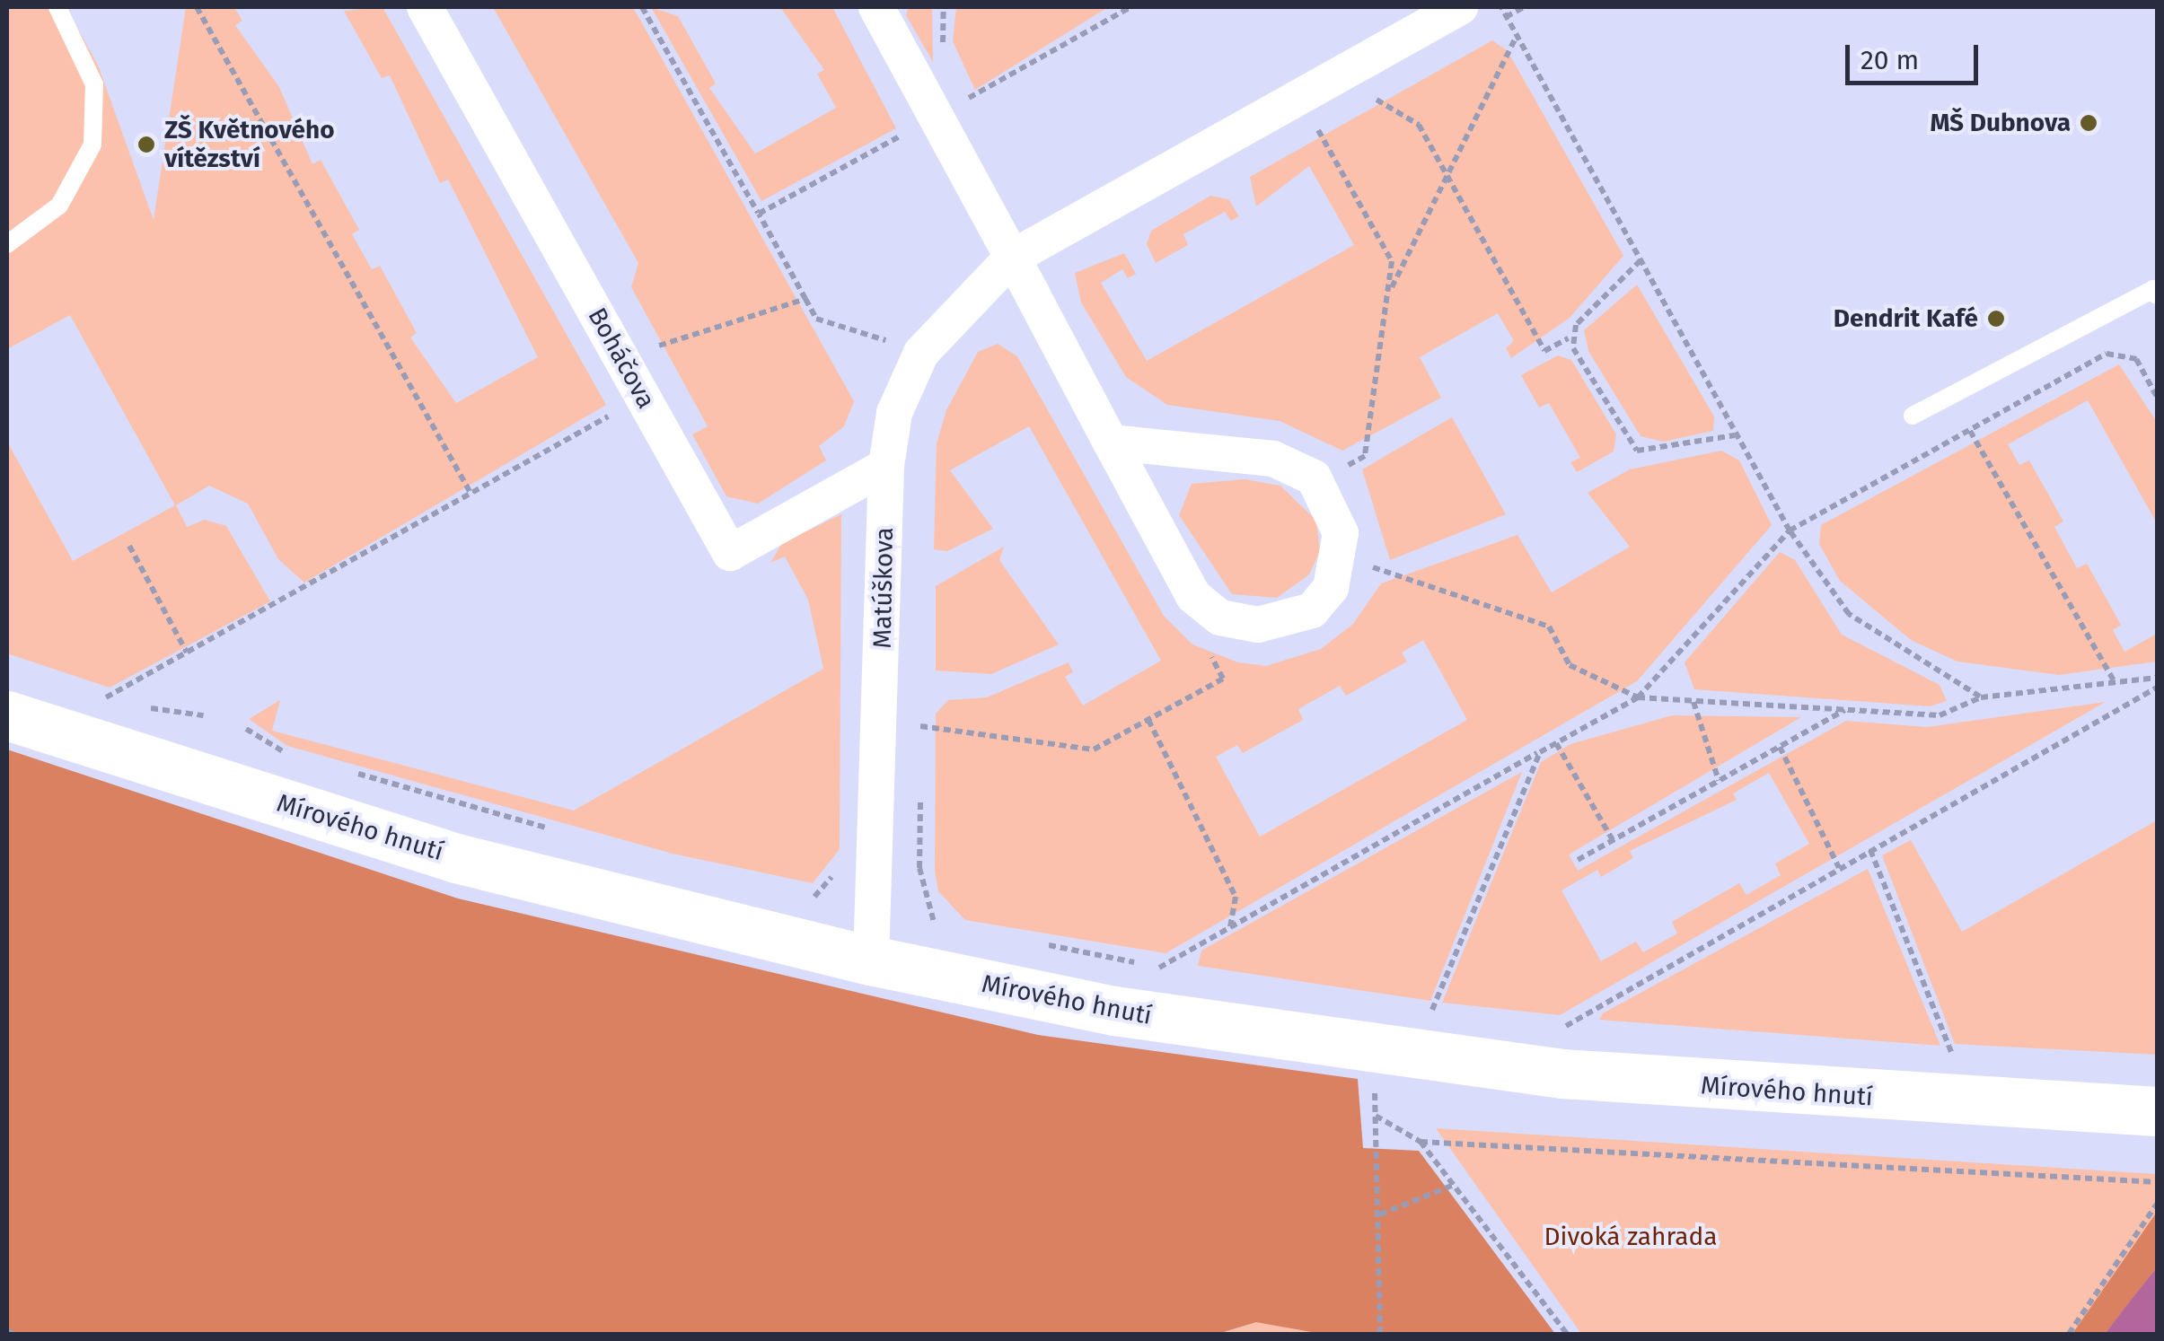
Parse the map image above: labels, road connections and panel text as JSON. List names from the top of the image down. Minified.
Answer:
{"streets":{"main road":["Mírového hnutí"],"street":["Boháčova","Matúškova"]},"crossings":[["Boháčova","Matúškova"],["Matúškova","Mírového hnutí"]],"parks":["Divoká zahrada"],"places":["MŠ Dubnova","ZŠ Květnového vítězství","Dendrit Kafé"],"scale_bar":"20 m"}
